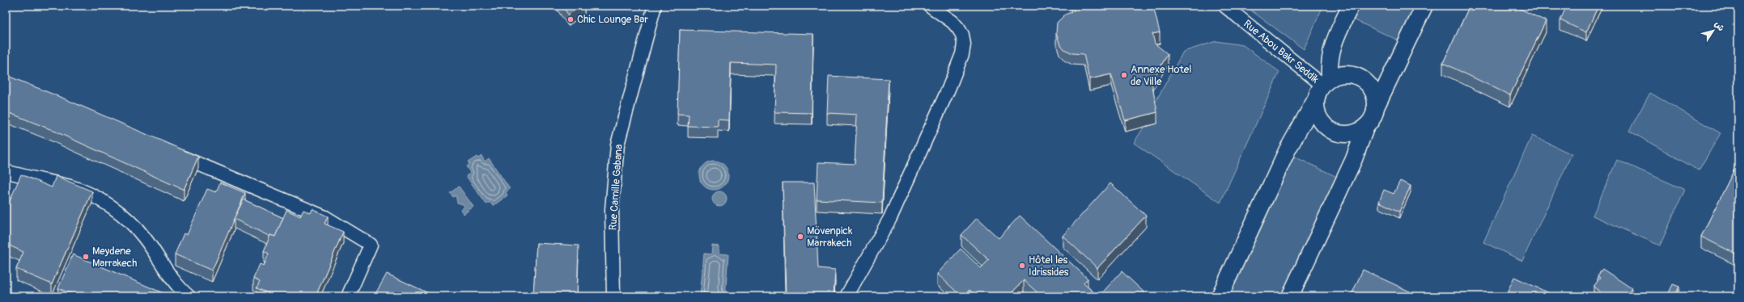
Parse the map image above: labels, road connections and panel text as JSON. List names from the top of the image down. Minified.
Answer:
{"streets":{"street":["Rue Abou Bakr Seddik","Rue Camille Gabana"]},"places":["Chic Lounge Bar","Annexe Hotel de Ville","Mövenpick Marrakech","Meydene Marrakech","Hôtel les Idrissides"],"north":"top right"}
